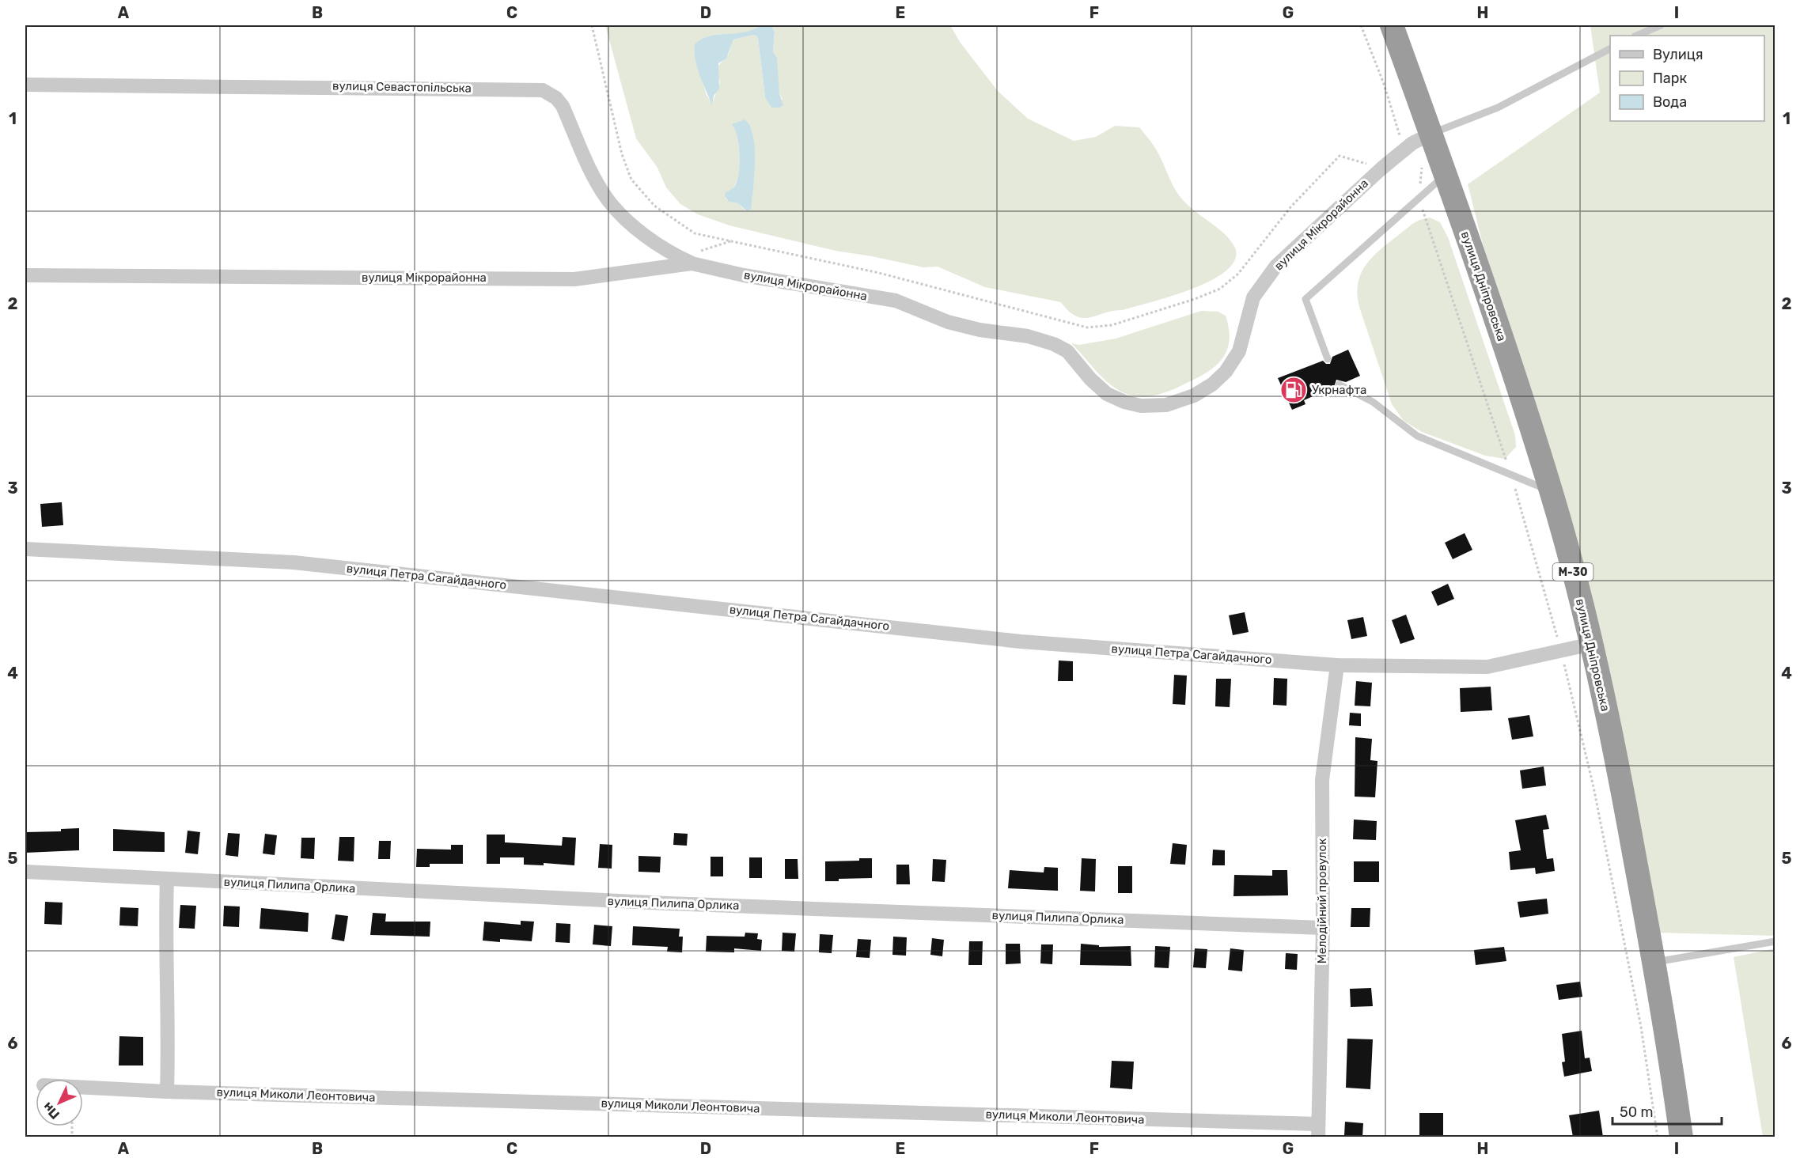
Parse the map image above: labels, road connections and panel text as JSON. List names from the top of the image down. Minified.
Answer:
{"streets":{"highway":["вулиця Дніпровська","М-30"],"street":["вулиця Севастопільська","вулиця Мікрорайонна","вулиця Петра Сагайдачного","вулиця Пилипа Орлика","Мелодійний провулок","вулиця Миколи Леонтовича"]},"crossings":[["вулиця Севастопільська","вулиця Мікрорайонна"],["вулиця Мікрорайонна","вулиця Дніпровська"],["вулиця Дніпровська","вулиця Петра Сагайдачного"],["вулиця Петра Сагайдачного","Мелодійний провулок"],["вулиця Пилипа Орлика","Мелодійний провулок"],["Мелодійний провулок","вулиця Миколи Леонтовича"]],"places":{"fuel station":["Укрнафта"]},"legend":["Вулиця","Парк","Вода"],"scale_bar":"50 m","north":"bottom left","grid":{"columns":["A","B","C","D","E","F","G","H","I"],"rows":["1","2","3","4","5","6"]}}
